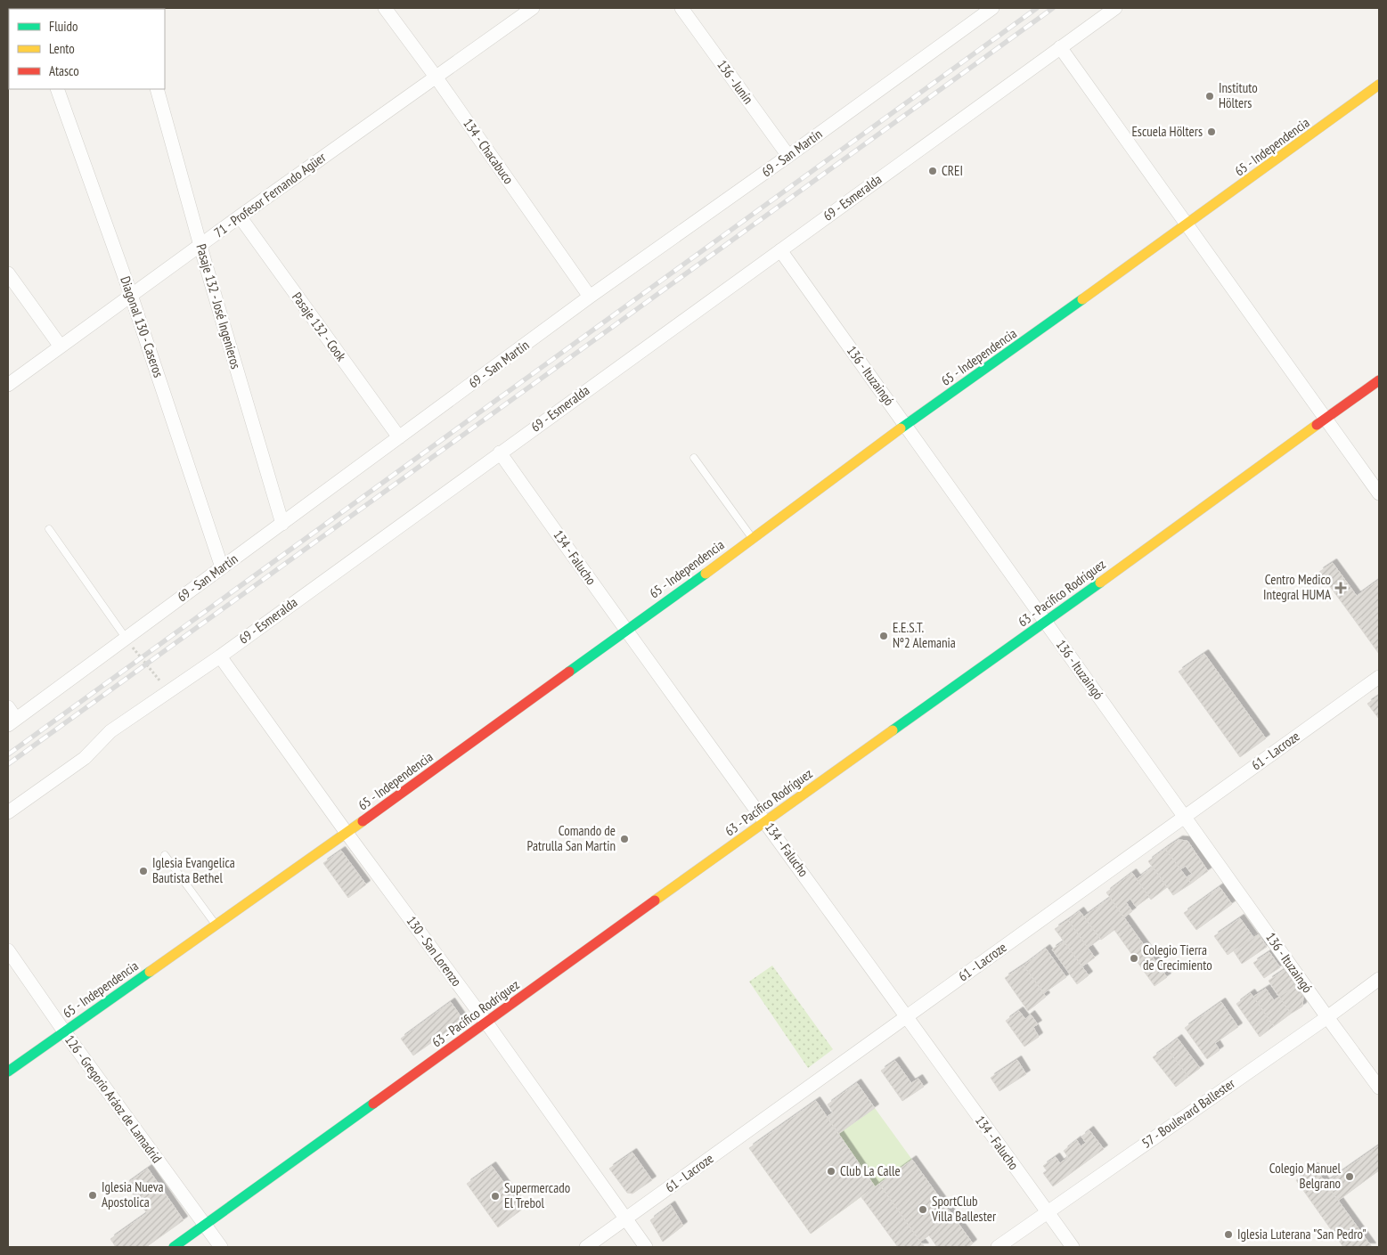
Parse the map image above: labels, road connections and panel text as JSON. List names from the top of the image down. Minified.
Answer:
{"streets":{"street":["136 - Junín","65 - Independencia","134 - Chacabuco","69 - San Martín","71 - Profesor Fernando Agüer","69 - Esmeralda","Pasaje 132 - José Ingenieros","Diagonal 130 - Caseros","Pasaje 132 - Cook","136 - Ituzaingó","134 - Falucho","63 - Pacífico Rodríguez","61 - Lacroze","130 - San Lorenzo","126 - Gregorio Aráoz de Lamadrid","57 - Boulevard Ballester"]},"crossings":[["136 - Junín","69 - San Martín"],["65 - Independencia","136 - Ituzaingó"],["65 - Independencia","134 - Falucho"],["65 - Independencia","130 - San Lorenzo"],["65 - Independencia","126 - Gregorio Aráoz de Lamadrid"],["134 - Chacabuco","69 - San Martín"],["134 - Chacabuco","71 - Profesor Fernando Agüer"],["69 - San Martín","Pasaje 132 - José Ingenieros"],["69 - San Martín","Diagonal 130 - Caseros"],["69 - San Martín","Pasaje 132 - Cook"],["71 - Profesor Fernando Agüer","Pasaje 132 - José Ingenieros"],["71 - Profesor Fernando Agüer","Diagonal 130 - Caseros"],["71 - Profesor Fernando Agüer","Pasaje 132 - Cook"],["69 - Esmeralda","136 - Ituzaingó"],["69 - Esmeralda","134 - Falucho"],["69 - Esmeralda","130 - San Lorenzo"],["136 - Ituzaingó","63 - Pacífico Rodríguez"],["136 - Ituzaingó","61 - Lacroze"],["136 - Ituzaingó","57 - Boulevard Ballester"],["134 - Falucho","63 - Pacífico Rodríguez"],["134 - Falucho","61 - Lacroze"],["134 - Falucho","57 - Boulevard Ballester"],["63 - Pacífico Rodríguez","130 - San Lorenzo"],["63 - Pacífico Rodríguez","126 - Gregorio Aráoz de Lamadrid"],["61 - Lacroze","130 - San Lorenzo"]],"places":{"other":["Instituto Hölters","Escuela Hölters","CREI","E.E.S.T. Nº2 Alemania","Comando de Patrulla San Martin","Iglesia Evangelica Bautista Bethel","Colegio Tierra de Crecimiento","Club La Calle","Colegio Manuel Belgrano","Iglesia Nueva Apostolica","Supermercado El Trebol","SportClub Villa Ballester","Iglesia Luterana \"San Pedro\""],"health":["Centro Medico Integral HUMA"]},"legend":["Fluido","Lento","Atasco"]}
